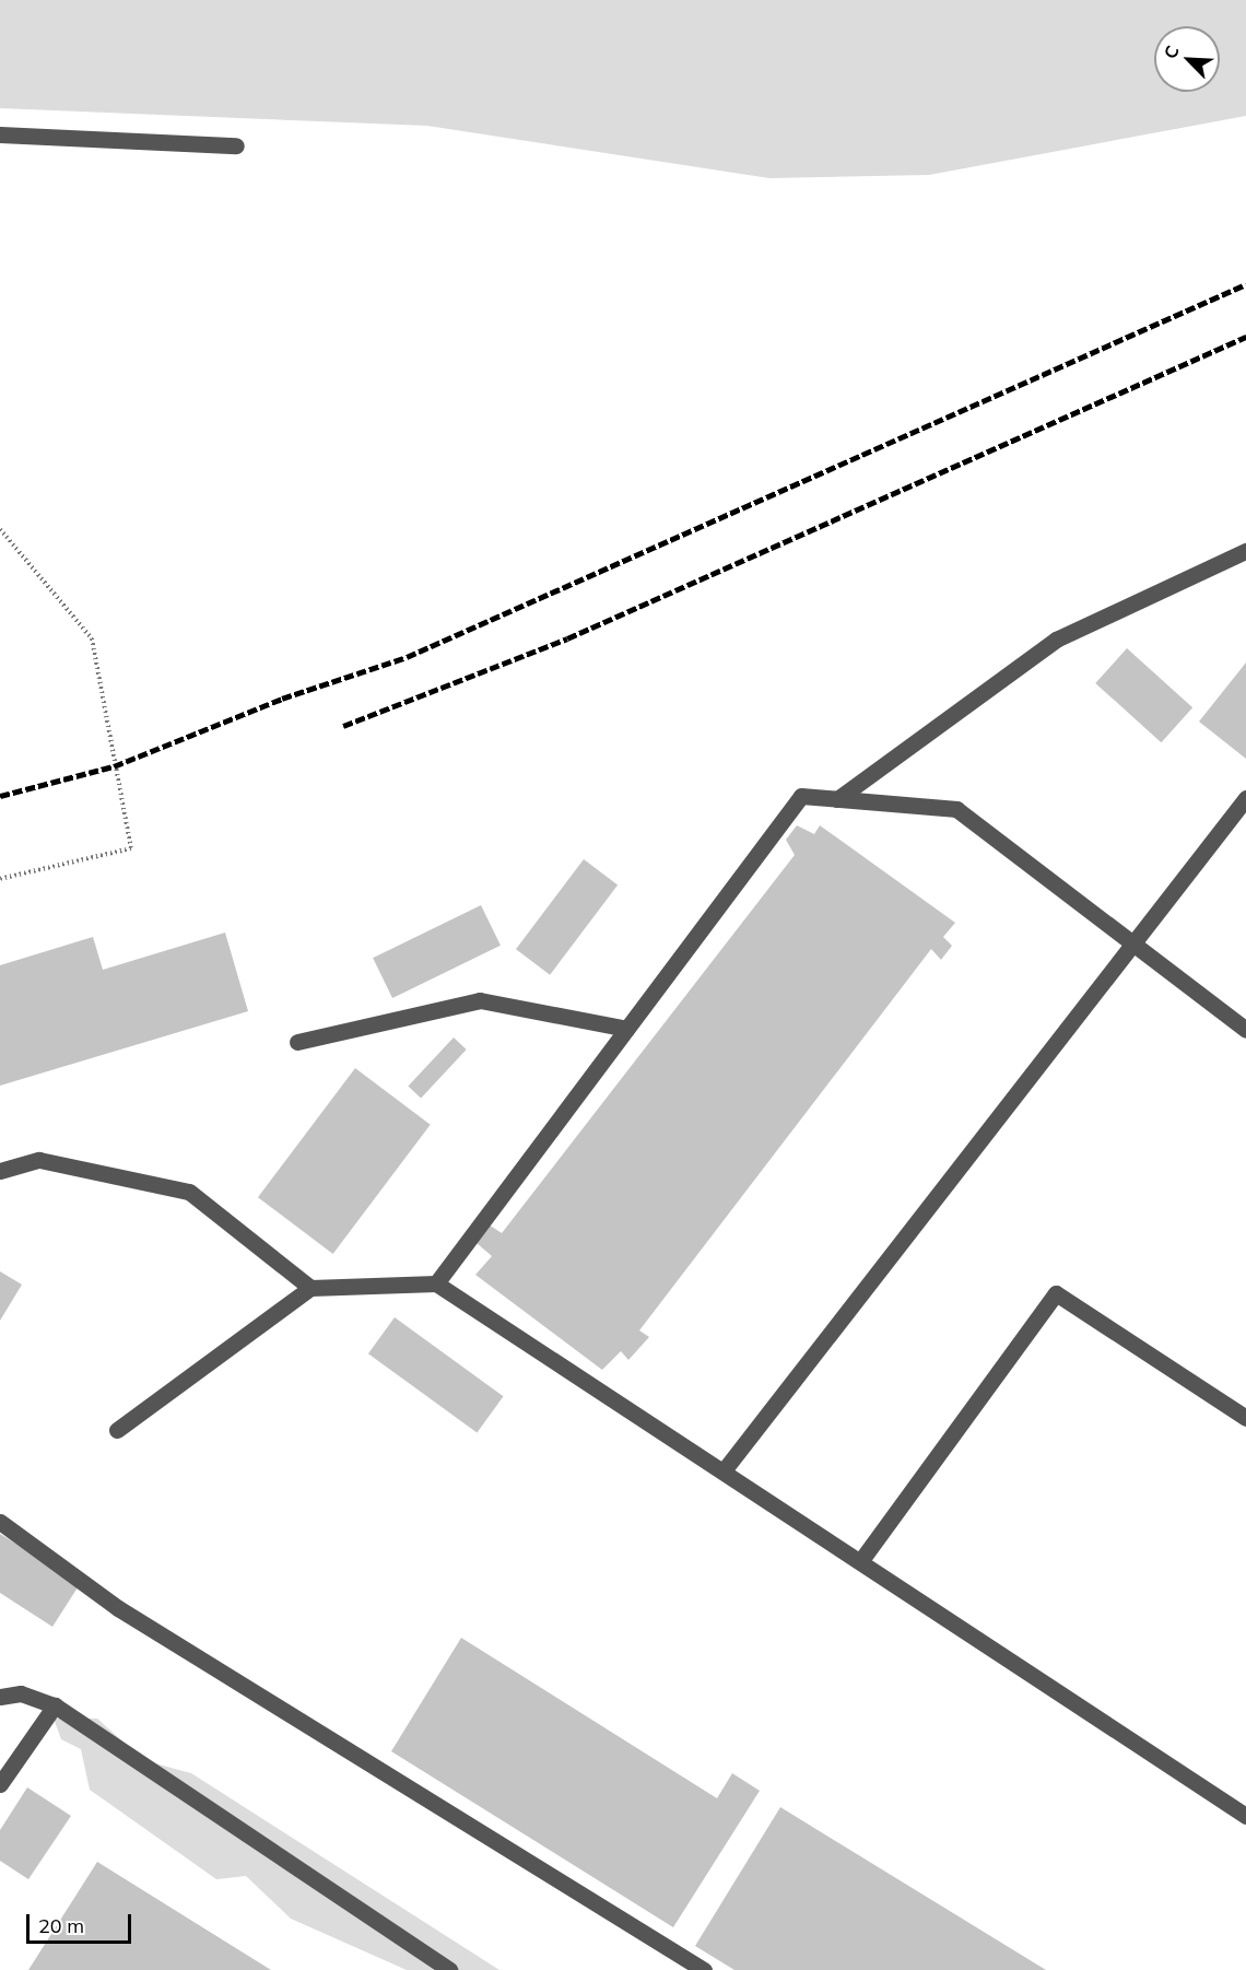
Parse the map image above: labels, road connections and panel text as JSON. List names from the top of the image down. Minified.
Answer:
{"scale_bar":"20 m","north":"top left"}
